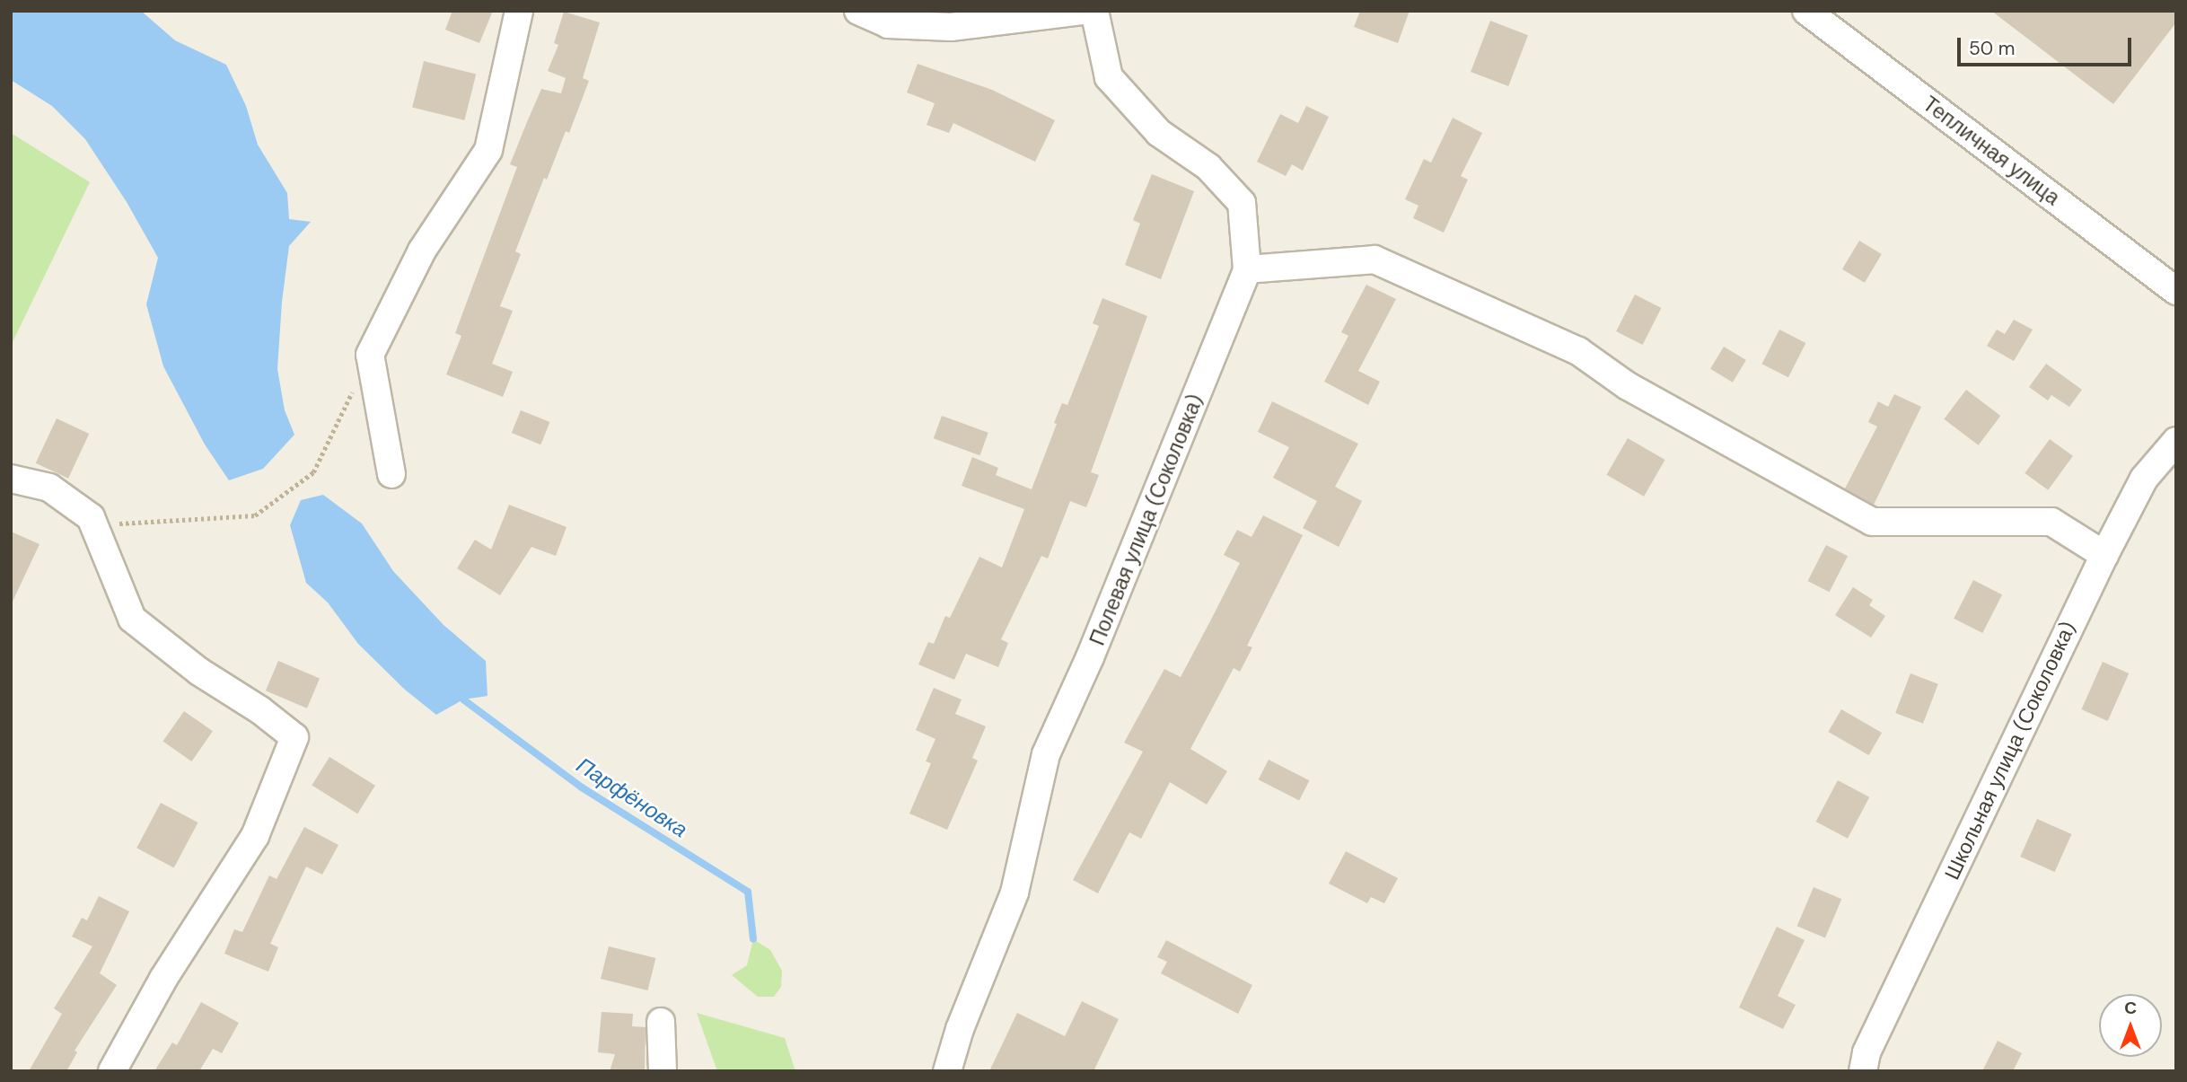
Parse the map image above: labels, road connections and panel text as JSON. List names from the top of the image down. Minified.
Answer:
{"streets":{"street":["Тепличная улица","Полевая улица (Соколовка)","Школьная улица (Соколовка)"]},"water":["Парфёновка"],"scale_bar":"50 m","north":"top"}
